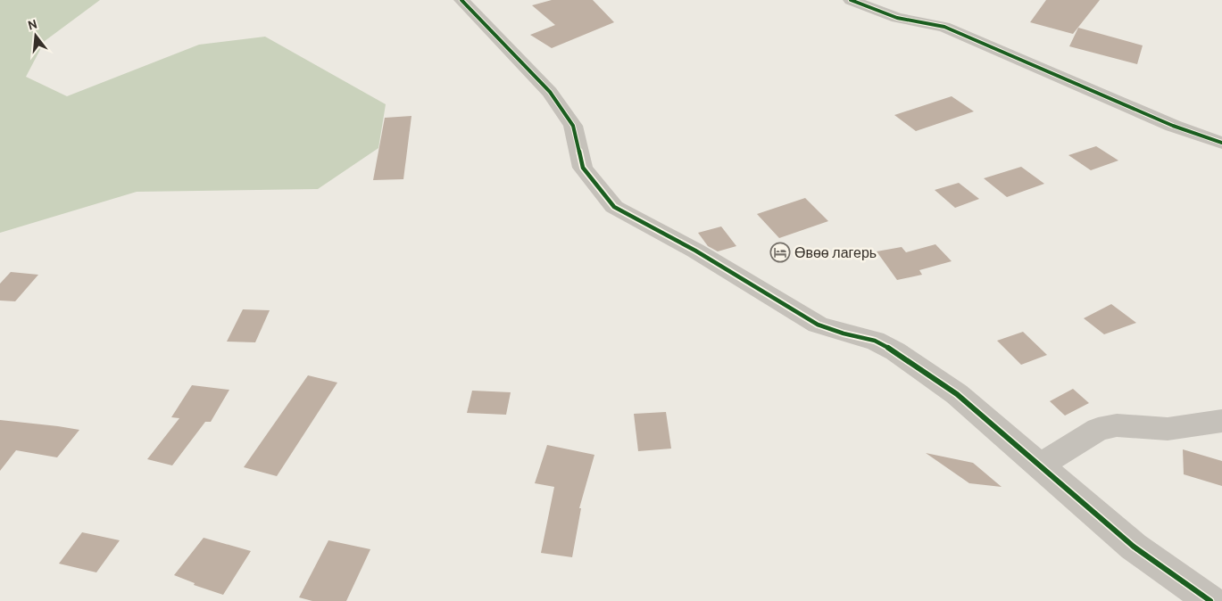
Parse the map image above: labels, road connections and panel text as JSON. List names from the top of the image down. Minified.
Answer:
{"places":{"hotel":["Өвөө лагерь"]},"north":"top"}
